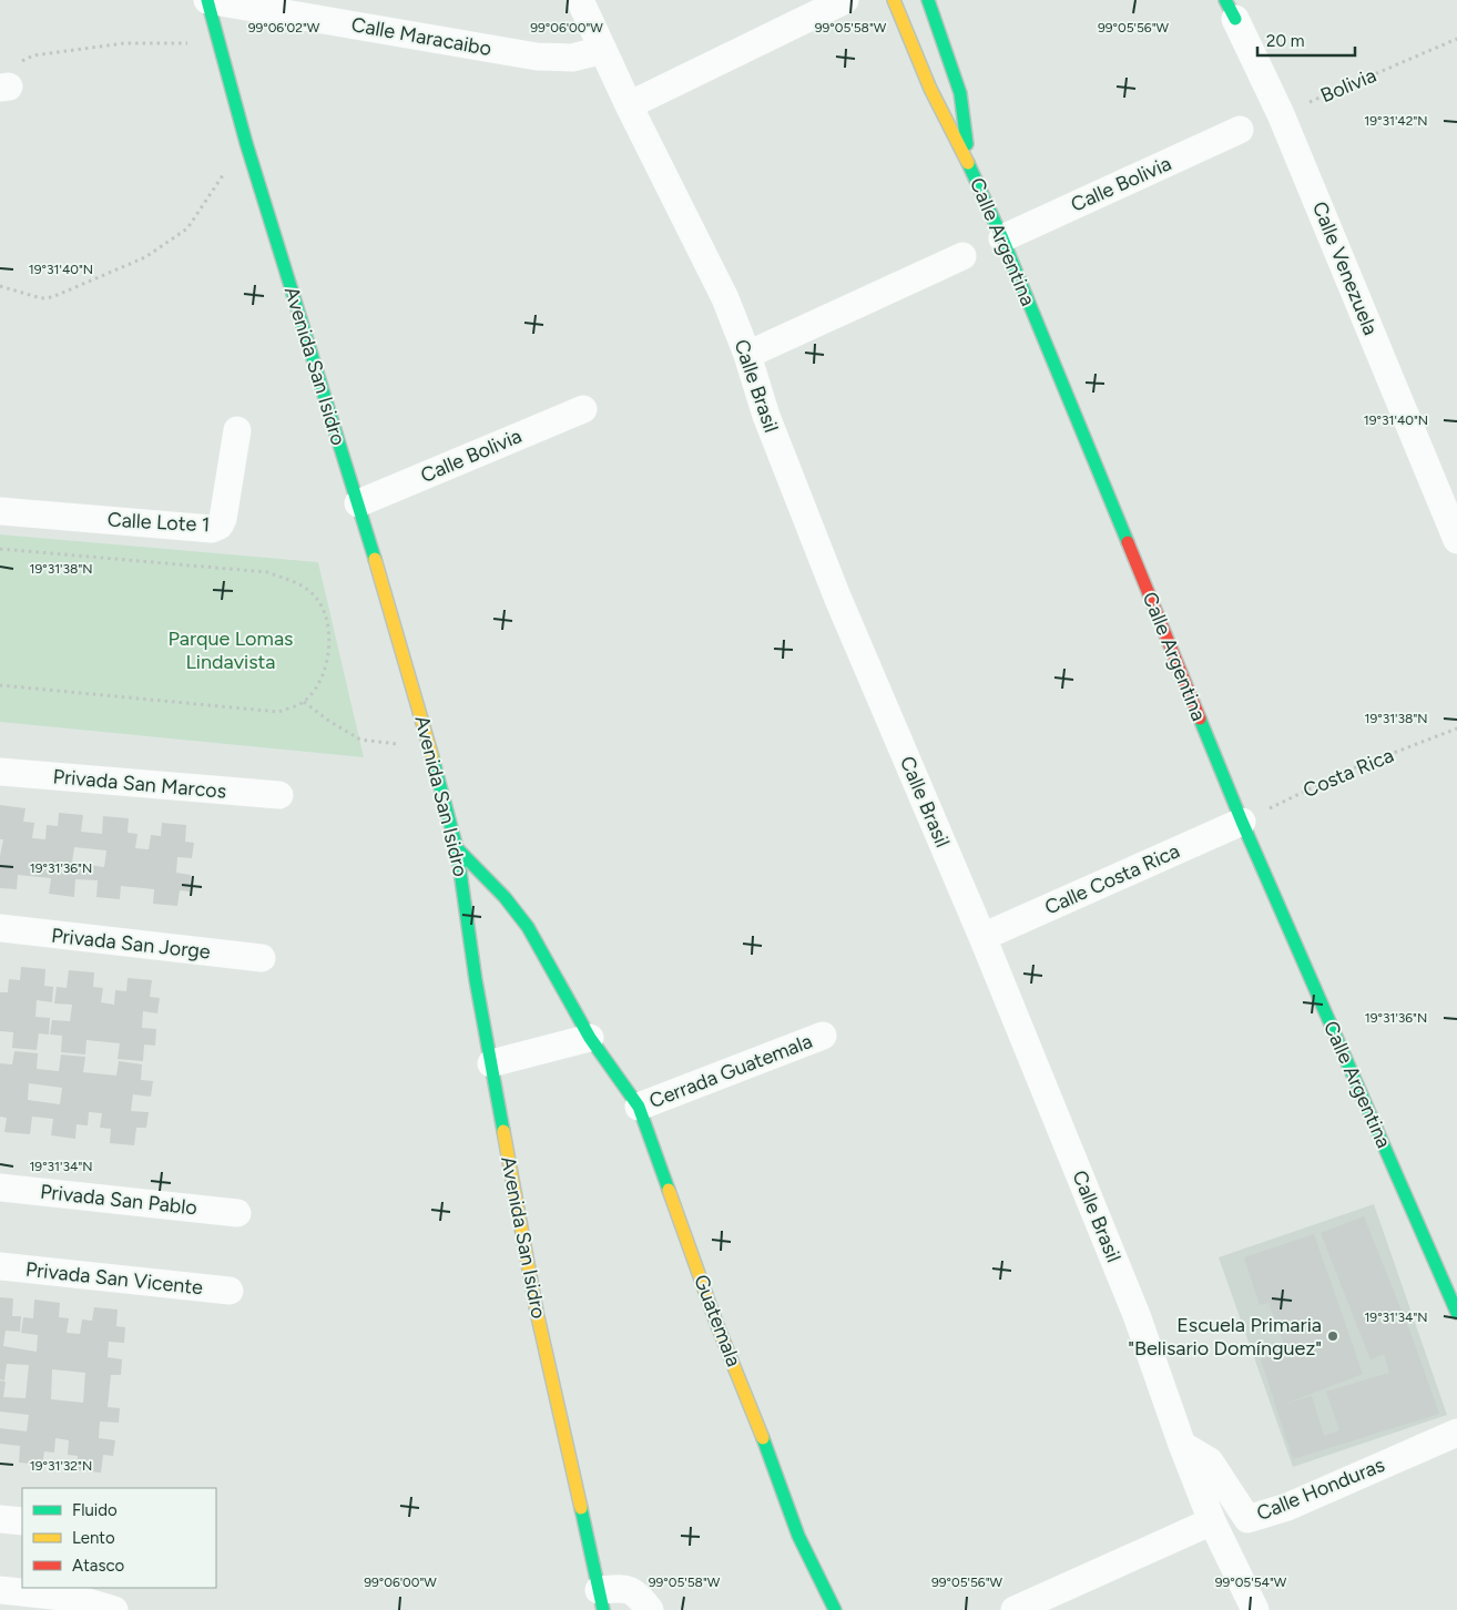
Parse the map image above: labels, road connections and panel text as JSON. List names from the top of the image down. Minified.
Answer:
{"streets":{"street":["Calle Maracaibo","Calle Bolivia","Calle Argentina","Calle Venezuela","Avenida San Isidro","Calle Brasil","Calle Lote 1","Privada San Marcos","Calle Costa Rica","Privada San Jorge","Cerrada Guatemala","Privada San Pablo","Privada San Vicente","Guatemala","Calle Honduras"],"path":["Bolivia","Costa Rica"]},"crossings":[["Calle Maracaibo","Avenida San Isidro"],["Calle Maracaibo","Calle Brasil"],["Bolivia","Calle Venezuela"],["Calle Bolivia","Calle Argentina"],["Calle Bolivia","Avenida San Isidro"],["Calle Argentina","Costa Rica"],["Calle Argentina","Calle Costa Rica"],["Avenida San Isidro","Guatemala"],["Calle Brasil","Calle Costa Rica"],["Calle Brasil","Calle Honduras"],["Costa Rica","Calle Costa Rica"],["Cerrada Guatemala","Guatemala"]],"parks":["Parque Lomas Lindavista"],"places":["Escuela Primaria \"Belisario Domínguez\""],"legend":["Fluido","Lento","Atasco"],"scale_bar":"20 m","coordinates":["99°06'02\"W","99°06'00\"W","99°05'58\"W","99°05'56\"W","19°31'42\"N","19°31'40\"N","19°31'38\"N","19°31'36\"N","19°31'34\"N","19°31'32\"N","99°05'54\"W"]}
